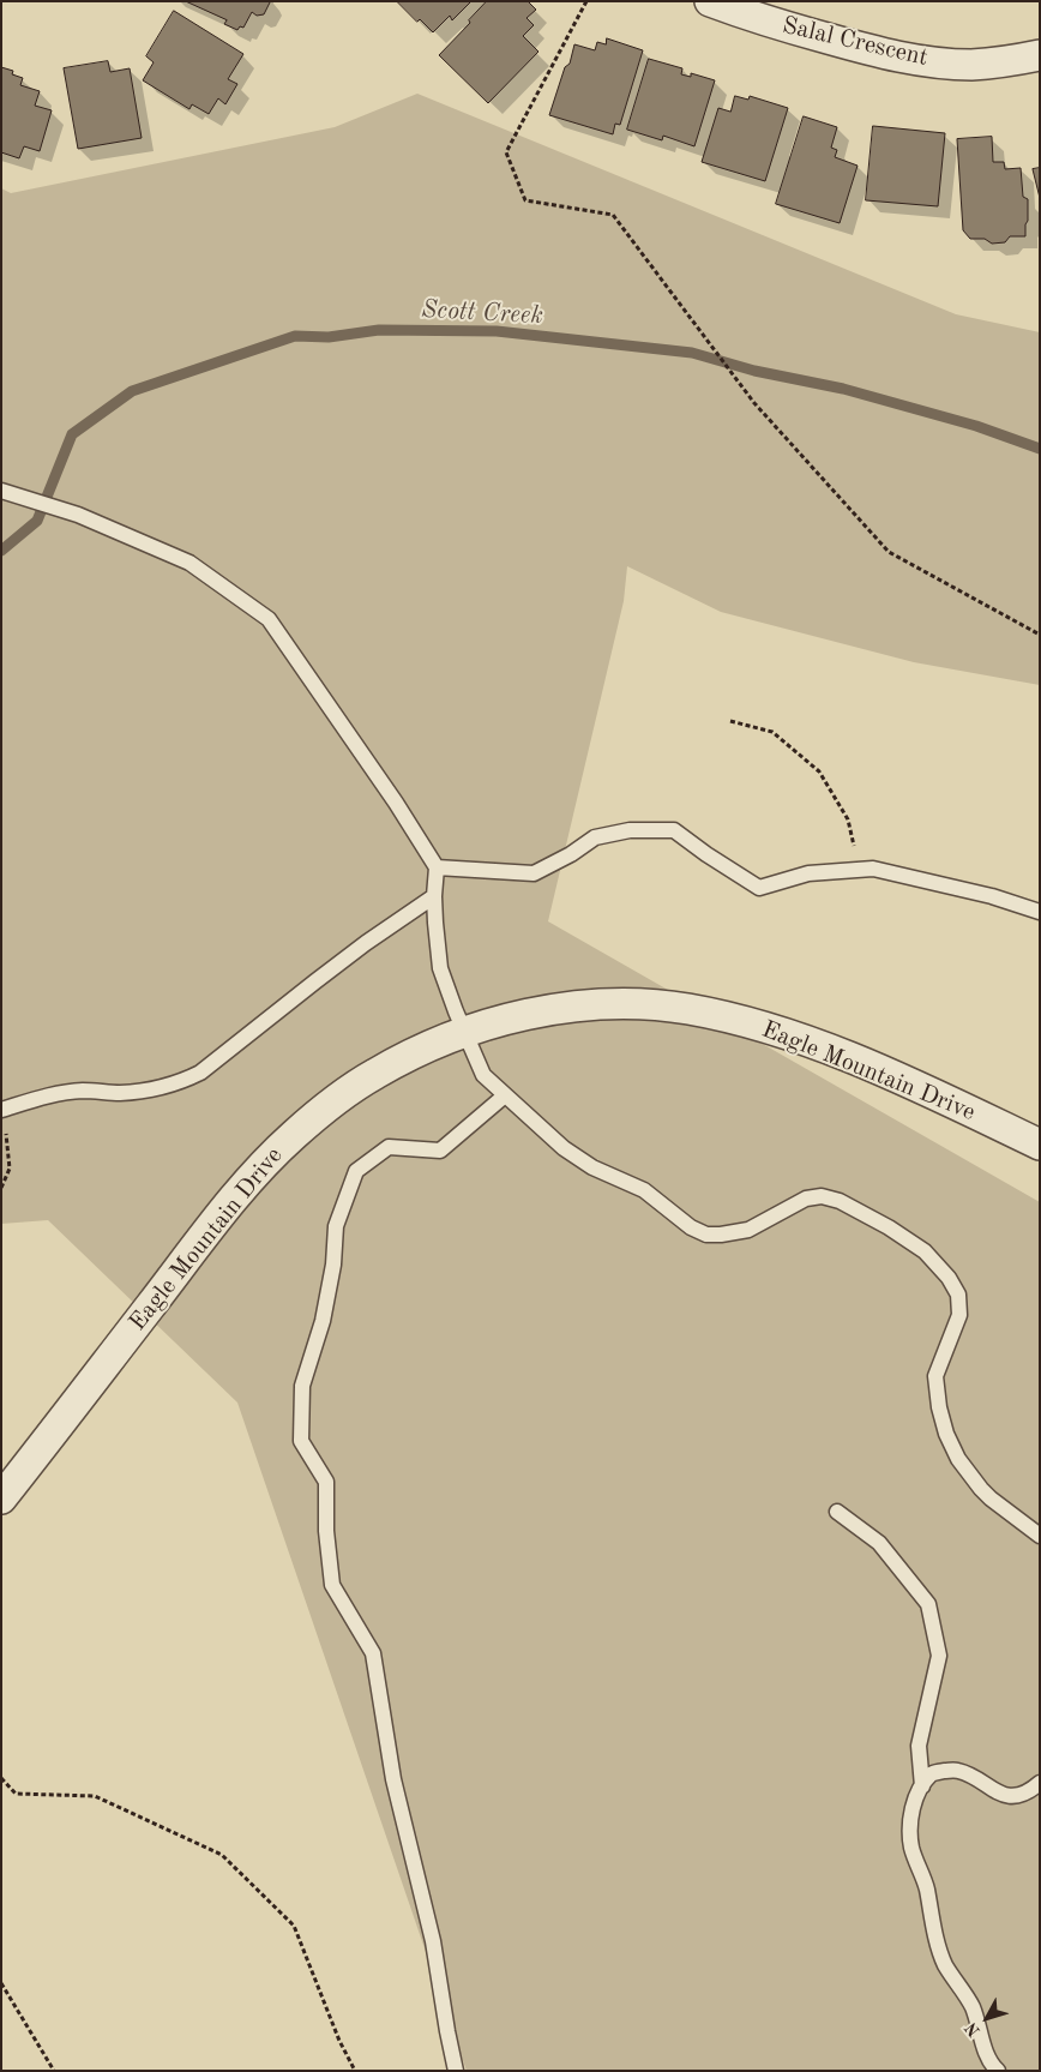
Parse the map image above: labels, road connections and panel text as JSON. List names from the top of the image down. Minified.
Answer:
{"streets":{"street":["Salal Crescent","Eagle Mountain Drive"]},"water":["Scott Creek"],"north":"bottom left"}
